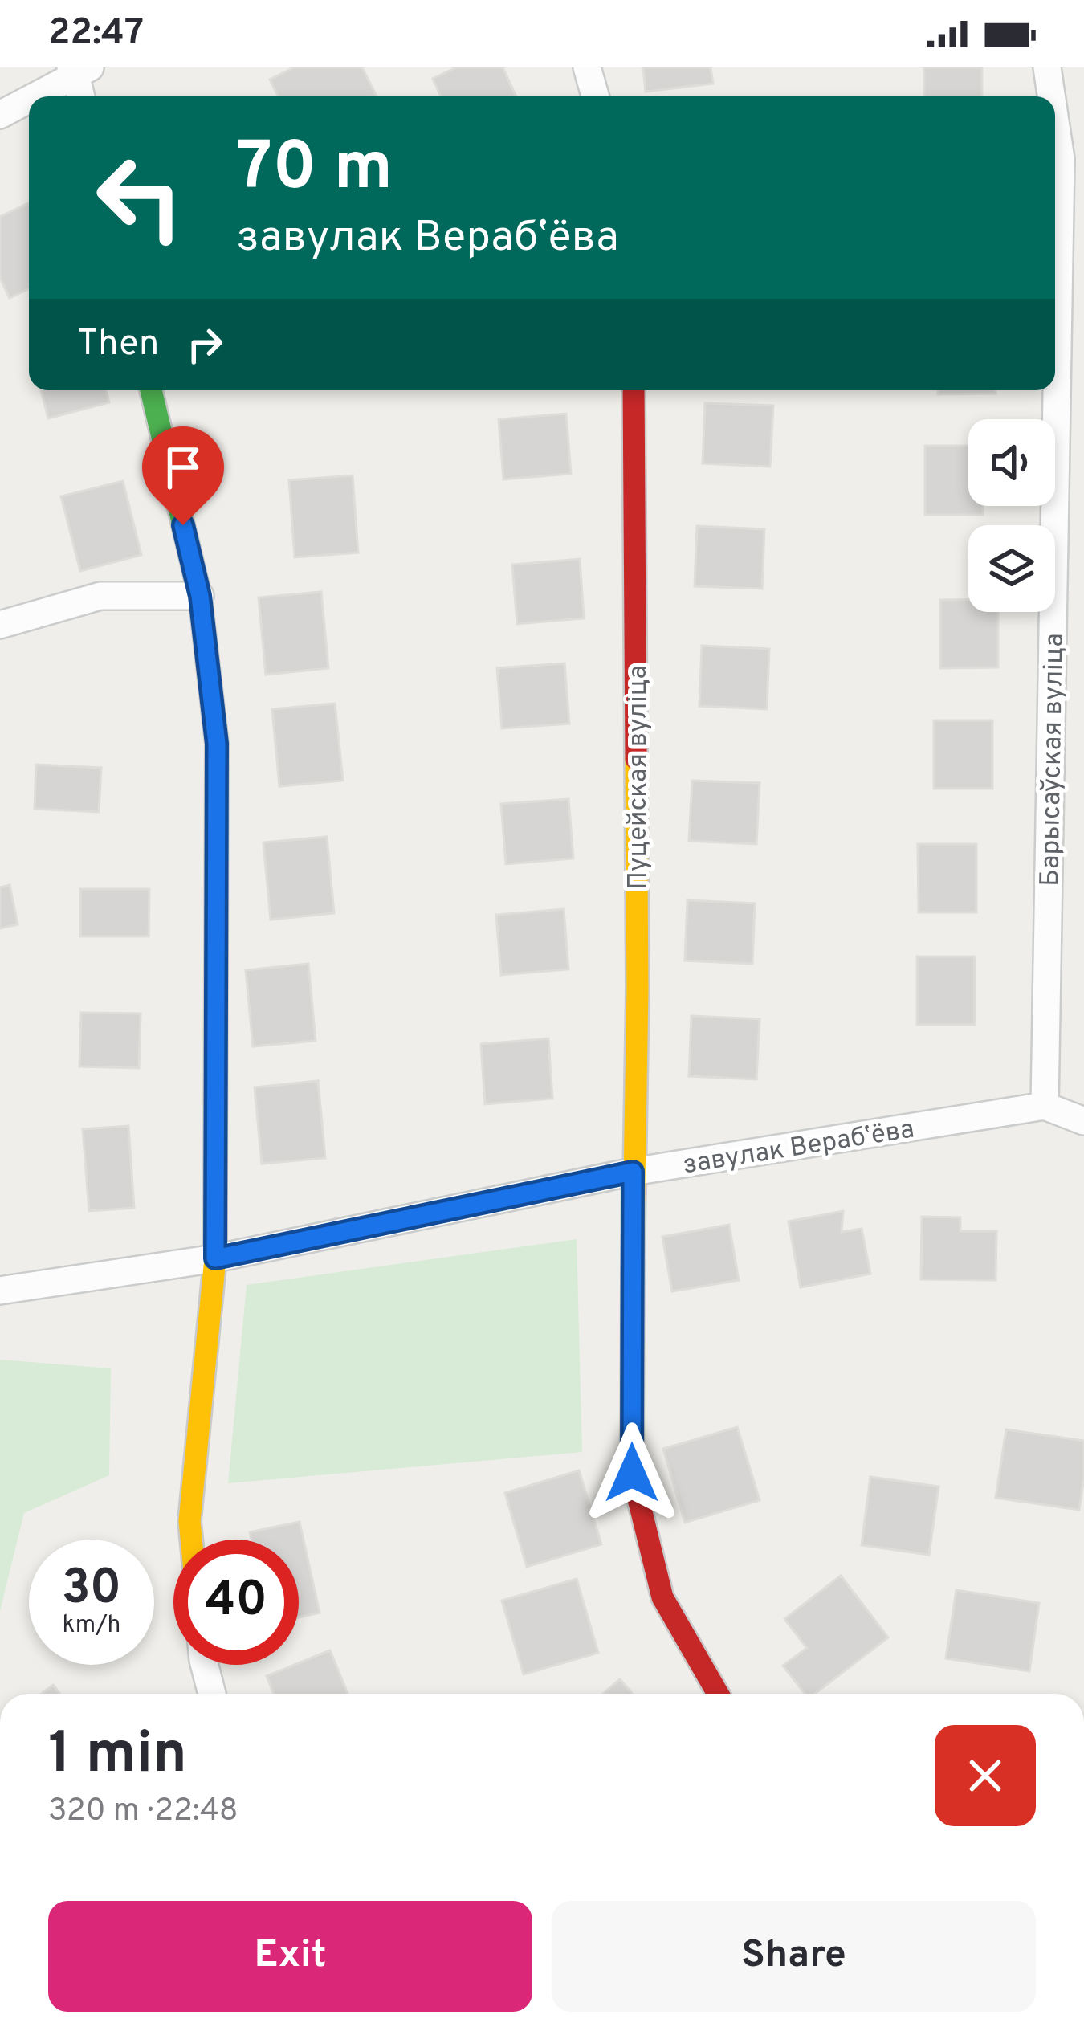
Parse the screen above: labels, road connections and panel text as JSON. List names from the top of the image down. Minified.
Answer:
{"streets":{"street":["Барысаўская вуліца","Пуцейская вуліца","завулак Верабʼёва"]},"crossings":[["Барысаўская вуліца","завулак Верабʼёва"],["Пуцейская вуліца","завулак Верабʼёва"]],"page":{"status":"22:47","turn":["70 m","завулак Верабʼёва"],"then":"Then","speed":"30 km/h","limit":"40","heading":["1 min","320 m · 22:48"],"buttons":["Exit","Share"]}}
